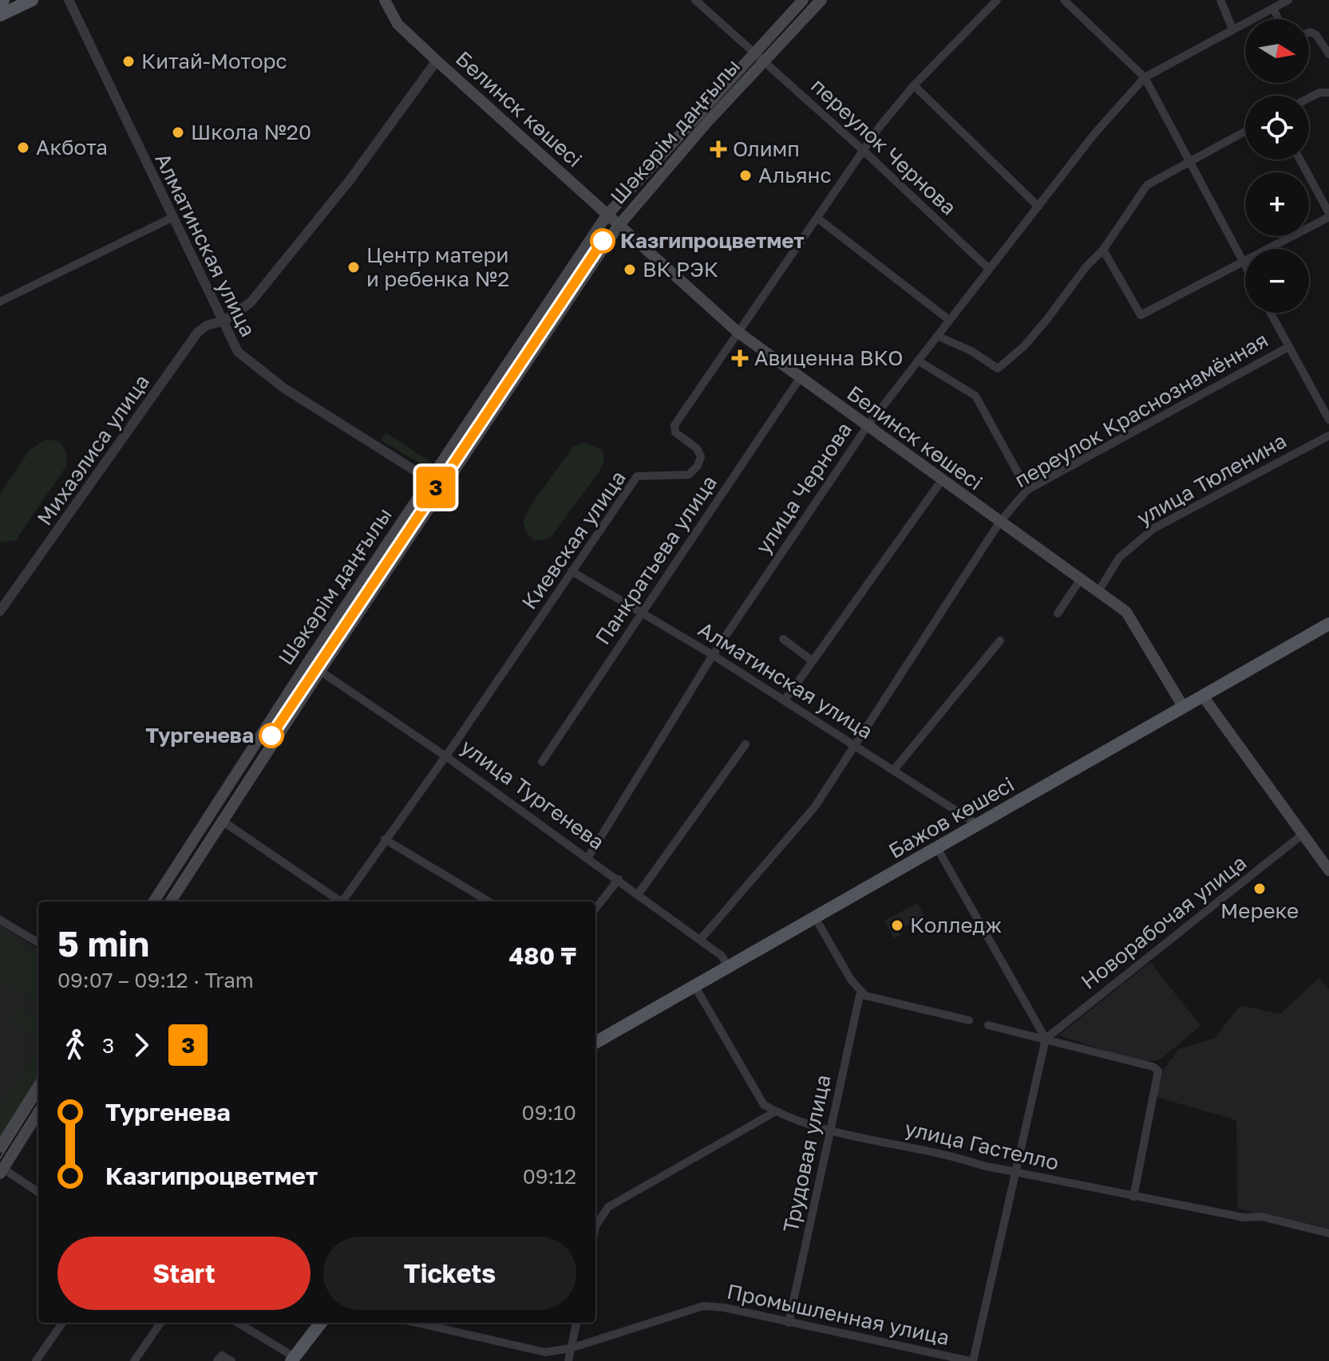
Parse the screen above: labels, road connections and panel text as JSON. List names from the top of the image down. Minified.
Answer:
{"streets":{"main road":["Белинск көшесі","Шәкәрім даңғылы","улица Тургенева","Бажов көшесі"],"street":["переулок Чернова","Алматинская улица","переулок Краснознамённая","Михаэлиса улица","улица Тюленина","улица Чернова","Киевская улица","Панкратьева улица","Новорабочая улица","улица Гастелло","Трудовая улица","Промышленная улица"]},"crossings":[["Белинск көшесі","Шәкәрім даңғылы"],["Белинск көшесі","переулок Краснознамённая"],["Белинск көшесі","Михаэлиса улица"],["Белинск көшесі","улица Тюленина"],["Белинск көшесі","улица Чернова"],["Белинск көшесі","Киевская улица"],["Белинск көшесі","Панкратьева улица"],["Белинск көшесі","Бажов көшесі"],["Шәкәрім даңғылы","переулок Чернова"],["Шәкәрім даңғылы","Алматинская улица"],["Шәкәрім даңғылы","улица Тургенева"],["переулок Чернова","улица Чернова"],["переулок Чернова","Киевская улица"],["Алматинская улица","переулок Краснознамённая"],["Алматинская улица","Михаэлиса улица"],["Алматинская улица","улица Чернова"],["Алматинская улица","Киевская улица"],["Алматинская улица","Панкратьева улица"],["Алматинская улица","Бажов көшесі"],["переулок Краснознамённая","улица Тургенева"],["улица Чернова","улица Тургенева"],["Киевская улица","улица Тургенева"],["улица Тургенева","Бажов көшесі"],["Бажов көшесі","улица Гастелло"],["улица Гастелло","Трудовая улица"],["Трудовая улица","Промышленная улица"]],"places":{"other":["Китай-Моторс","Школа №20","Акбота","Альянс","Казгипроцветмет","Центр матери и ребенка №2","ВК РЭК","Тургенева","Мереке","Колледж"],"health":["Олимп","Авиценна ВКО"]},"lines":["tram line 3"],"north":"right","page":{"on_map":"3","map_buttons":["+","−"],"heading":["5 min","09:07 – 09:12 · Tram","480 ₸"],"legs":["3","3"],"list":[{"name":"Тургенева","value":"09:10"},{"name":"Казгипроцветмет","value":"09:12"}],"buttons":["Start","Tickets"]}}
